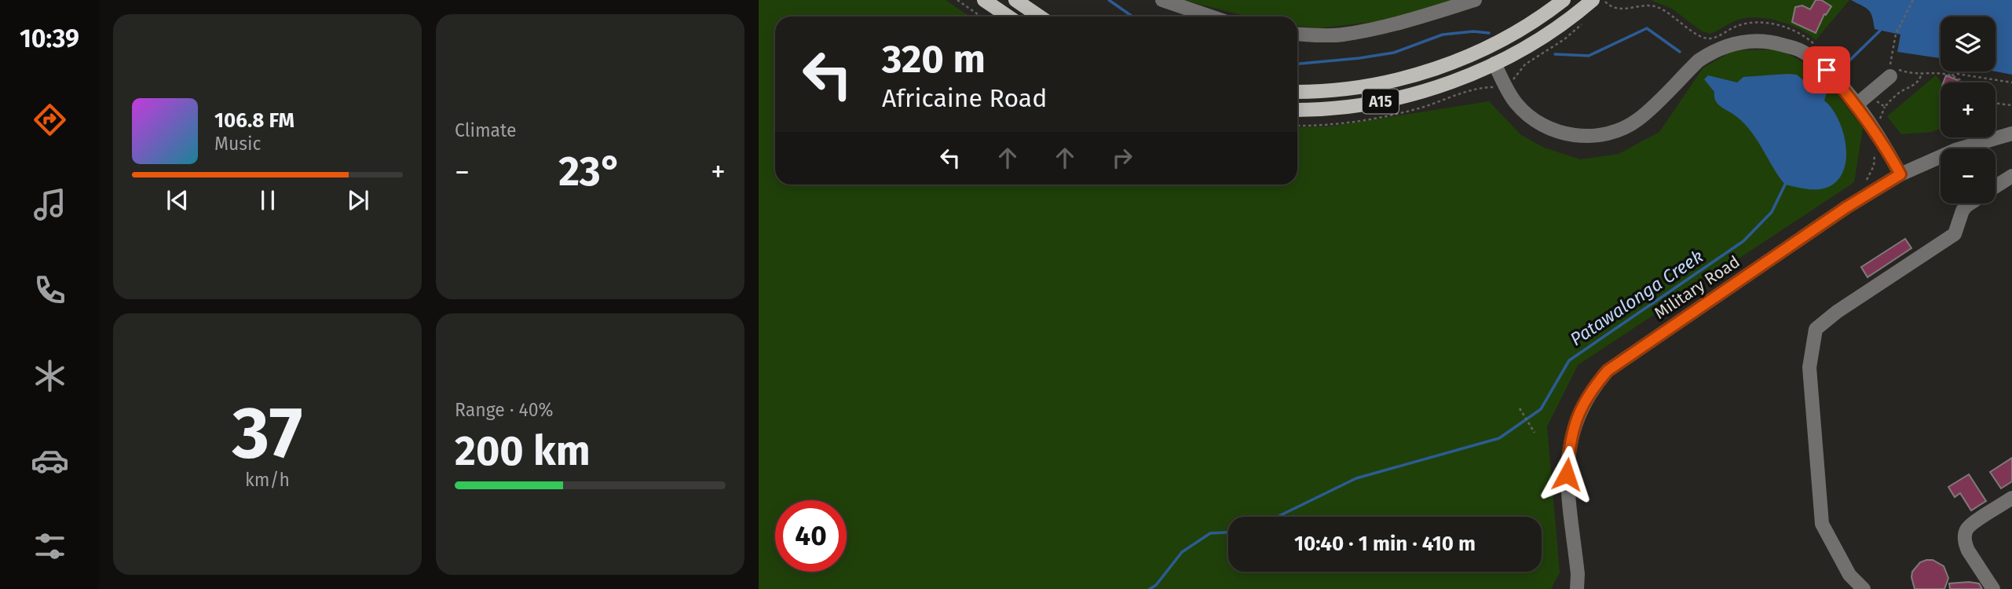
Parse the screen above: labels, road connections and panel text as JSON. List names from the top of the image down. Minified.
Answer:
{"streets":{"main road":["A15"],"street":["Military Road"]},"water":["Patawalonga Creek"],"page":{"tabs":"10:39","tile":["Climate",["37","km/h"],["Range · 40%","200 km"]],"map_buttons":["+","−"],"turn":["320 m","Africaine Road"],"song":["106.8 FM","Music"],"heat":["−","23°","+"],"limit":"40","trip":"10:40 · 1 min · 410 m"}}
